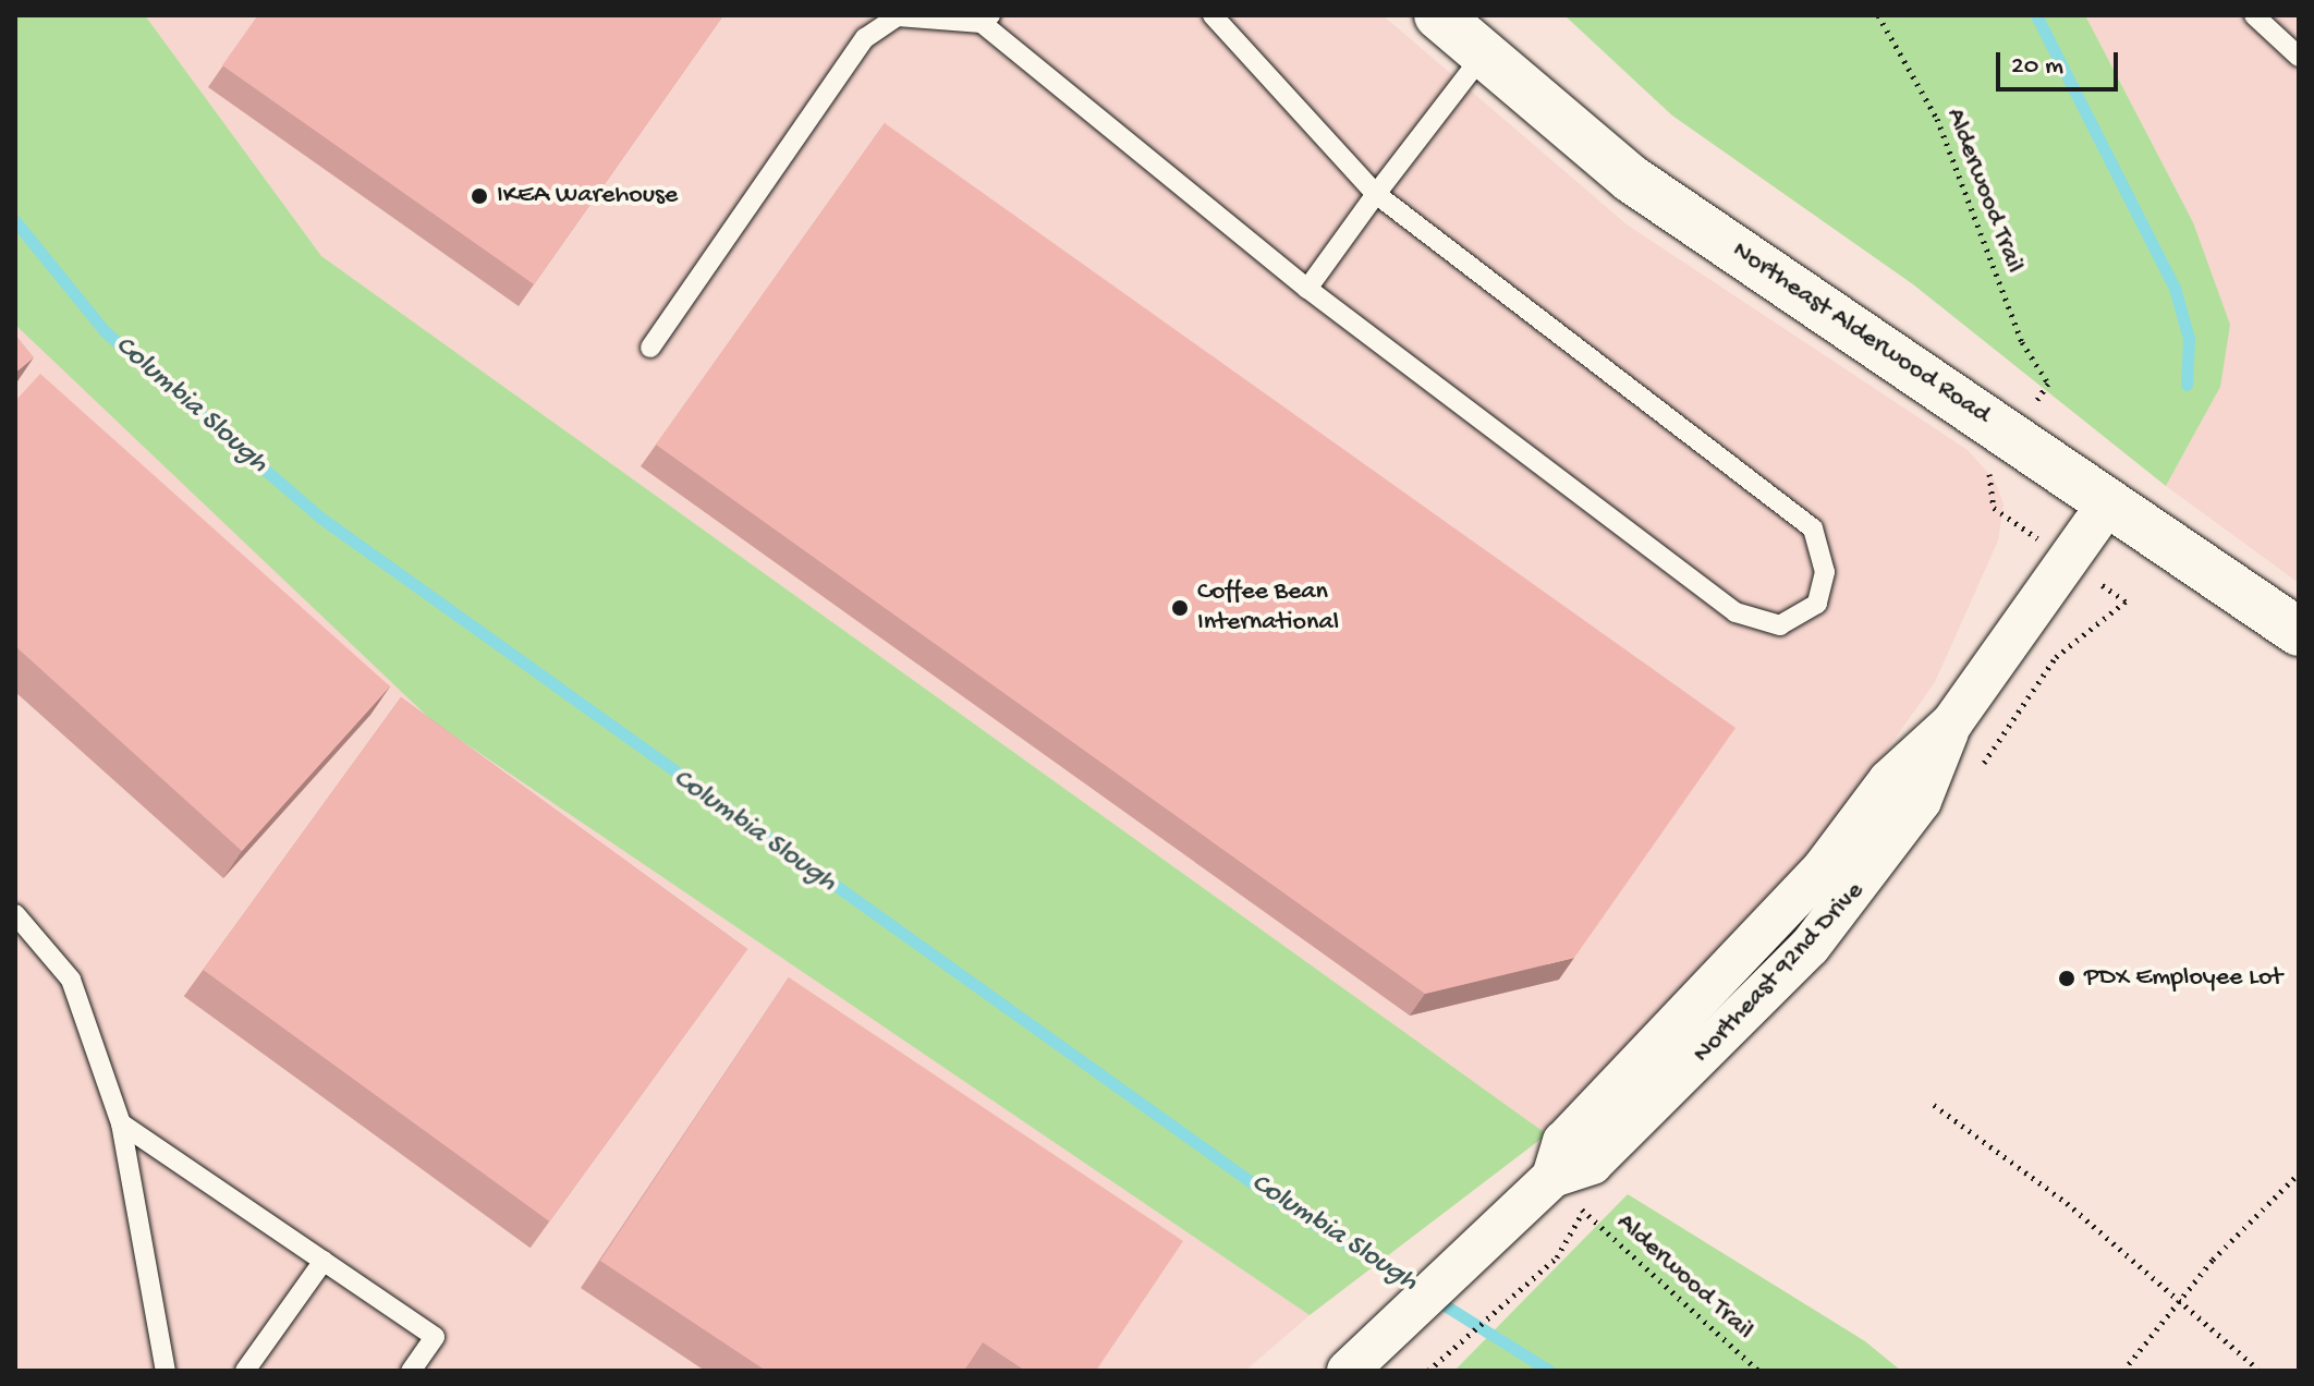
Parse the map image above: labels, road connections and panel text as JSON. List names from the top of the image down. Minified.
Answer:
{"streets":{"street":["Northeast Alderwood Road","Northeast 92nd Drive"],"path":["Alderwood Trail"]},"crossings":[["Alderwood Trail","Northeast 92nd Drive"],["Northeast Alderwood Road","Northeast 92nd Drive"]],"water":["Columbia Slough"],"places":["IKEA Warehouse","Coffee Bean International","PDX Employee Lot"],"scale_bar":"20 m"}
